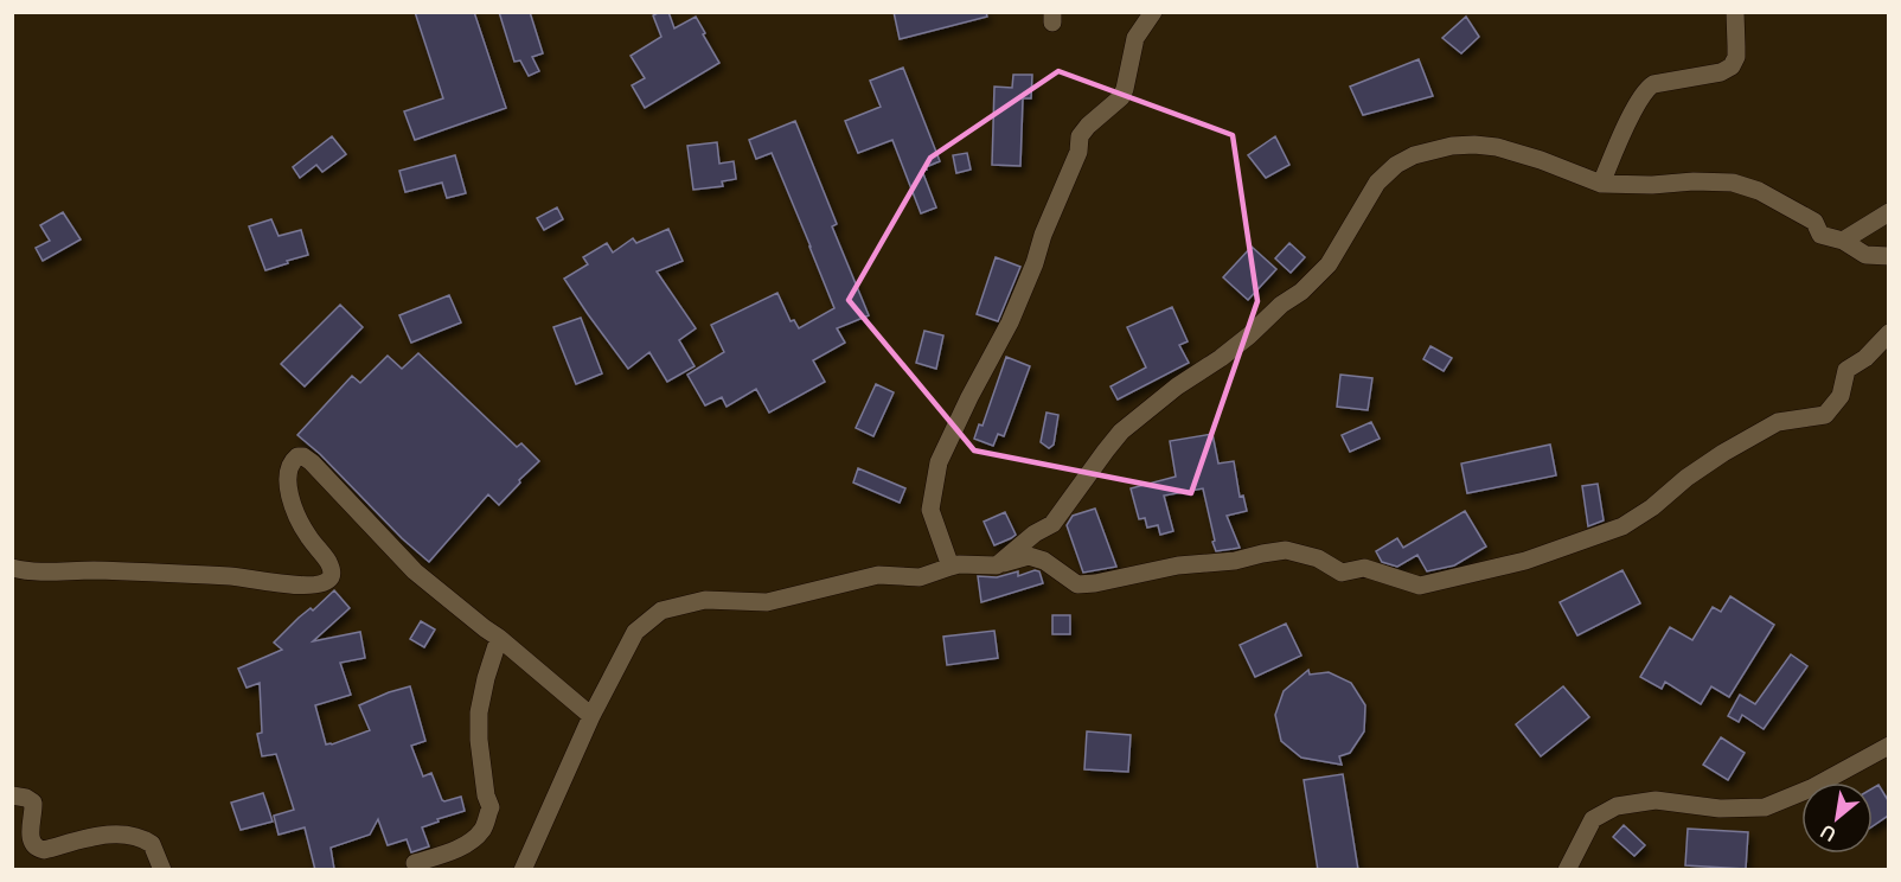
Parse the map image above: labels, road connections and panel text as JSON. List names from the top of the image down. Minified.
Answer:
{"north":"bottom left"}
